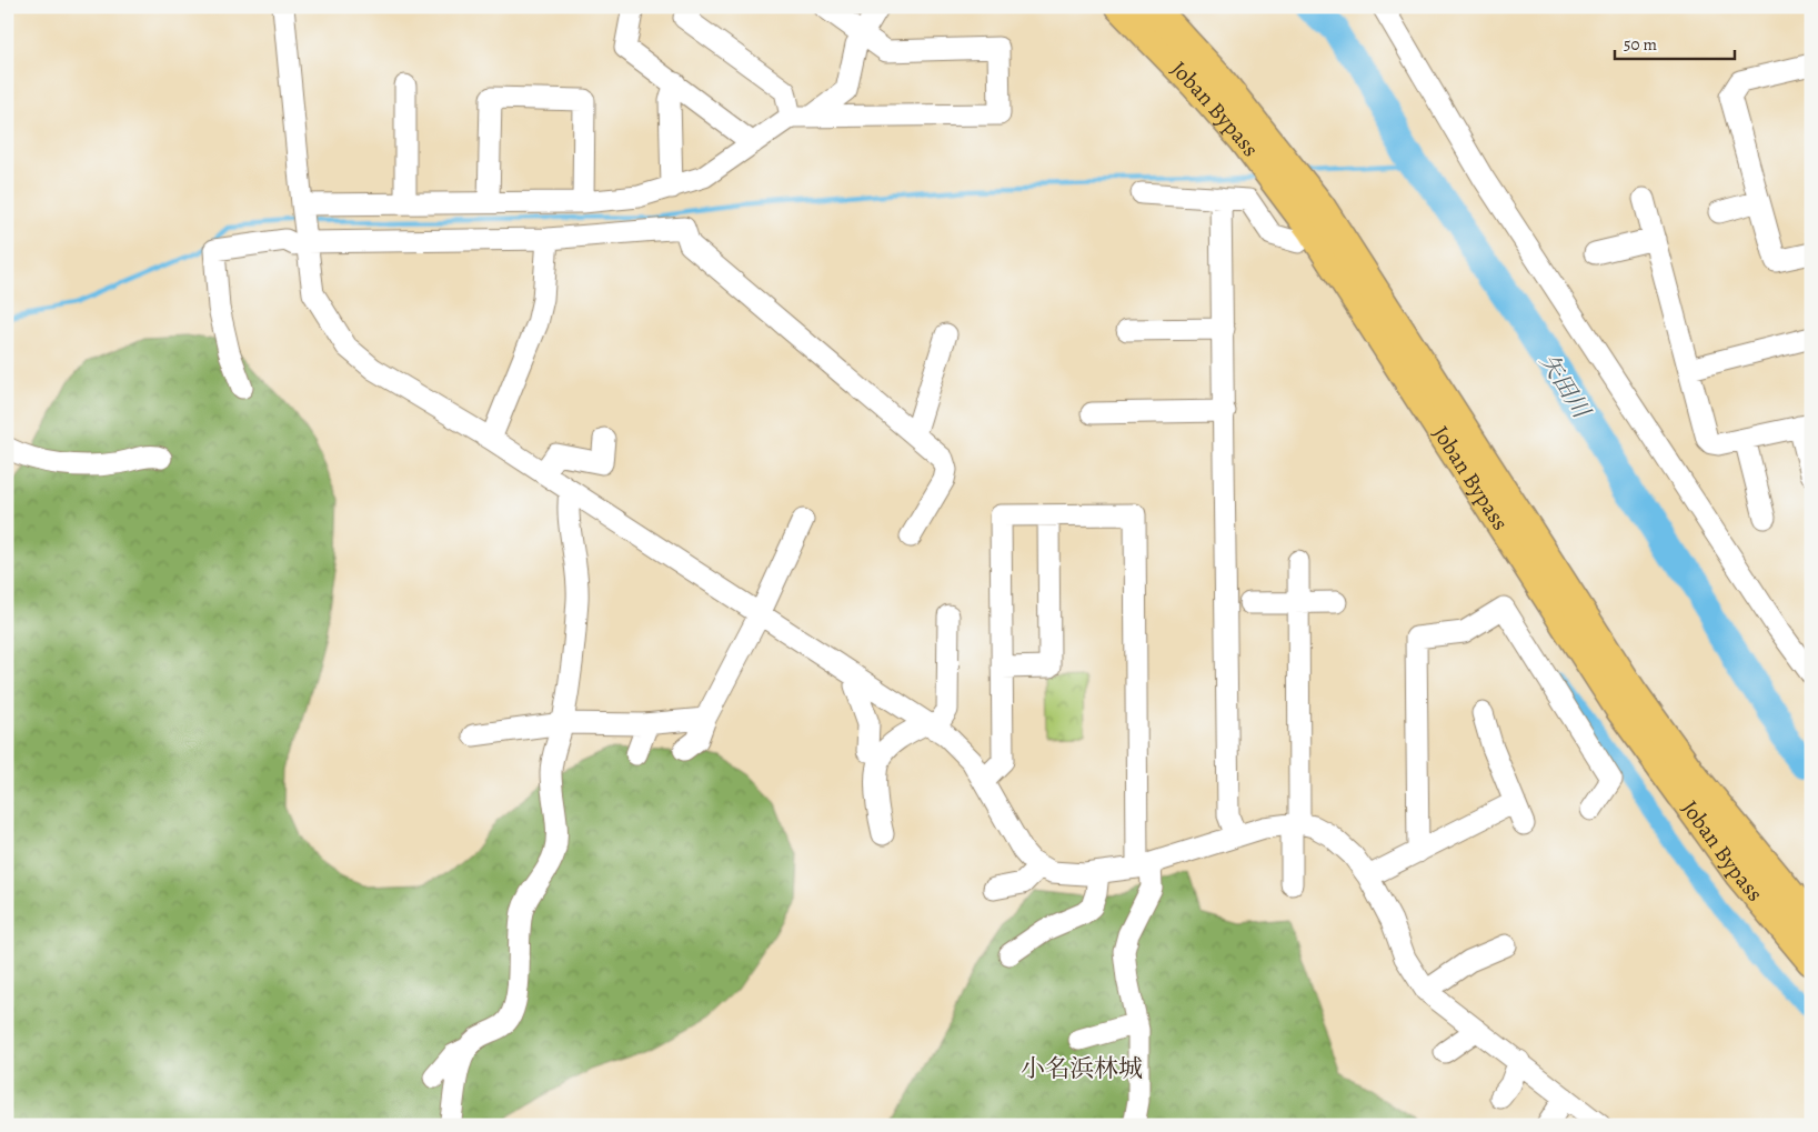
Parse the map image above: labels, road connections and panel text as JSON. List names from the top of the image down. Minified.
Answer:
{"streets":{"highway":["Joban Bypass"]},"districts":["小名浜林城"],"water":["矢田川"],"scale_bar":"50 m"}
